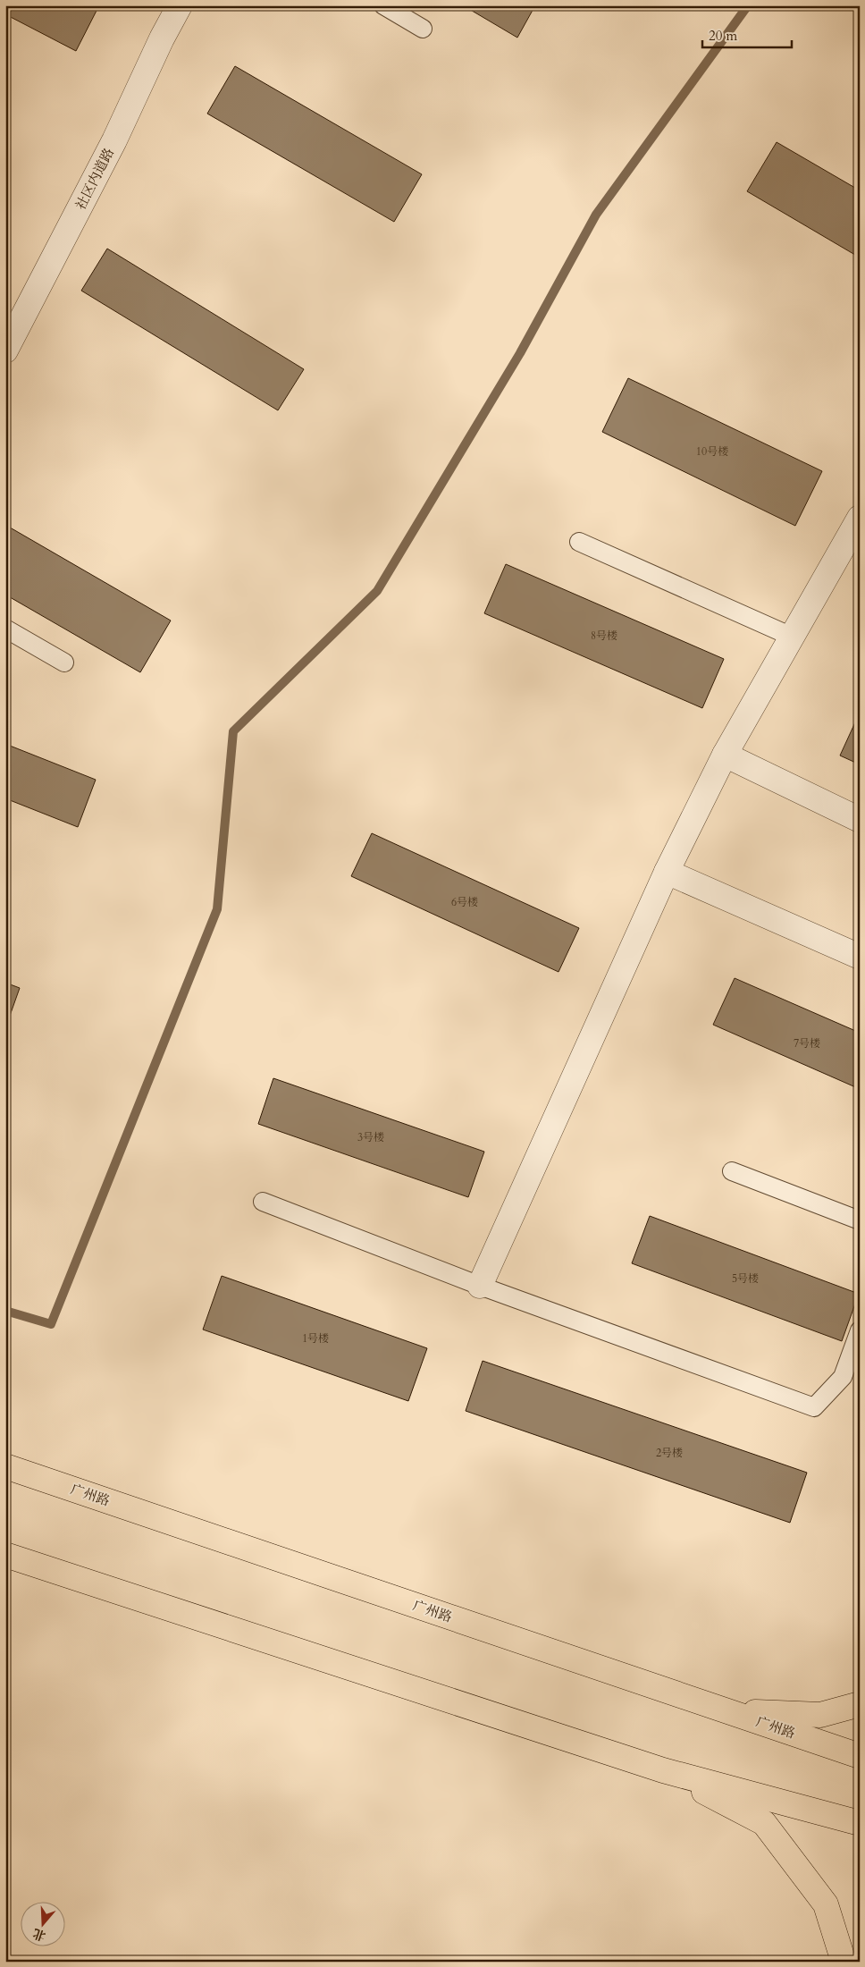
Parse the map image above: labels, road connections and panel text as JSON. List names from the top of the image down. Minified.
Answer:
{"streets":{"main road":["广州路"],"street":["社区内道路"]},"house_numbers":["10号楼","8号楼","6号楼","7号楼","3号楼","5号楼","1号楼","2号楼"],"scale_bar":"20 m","north":"bottom"}
